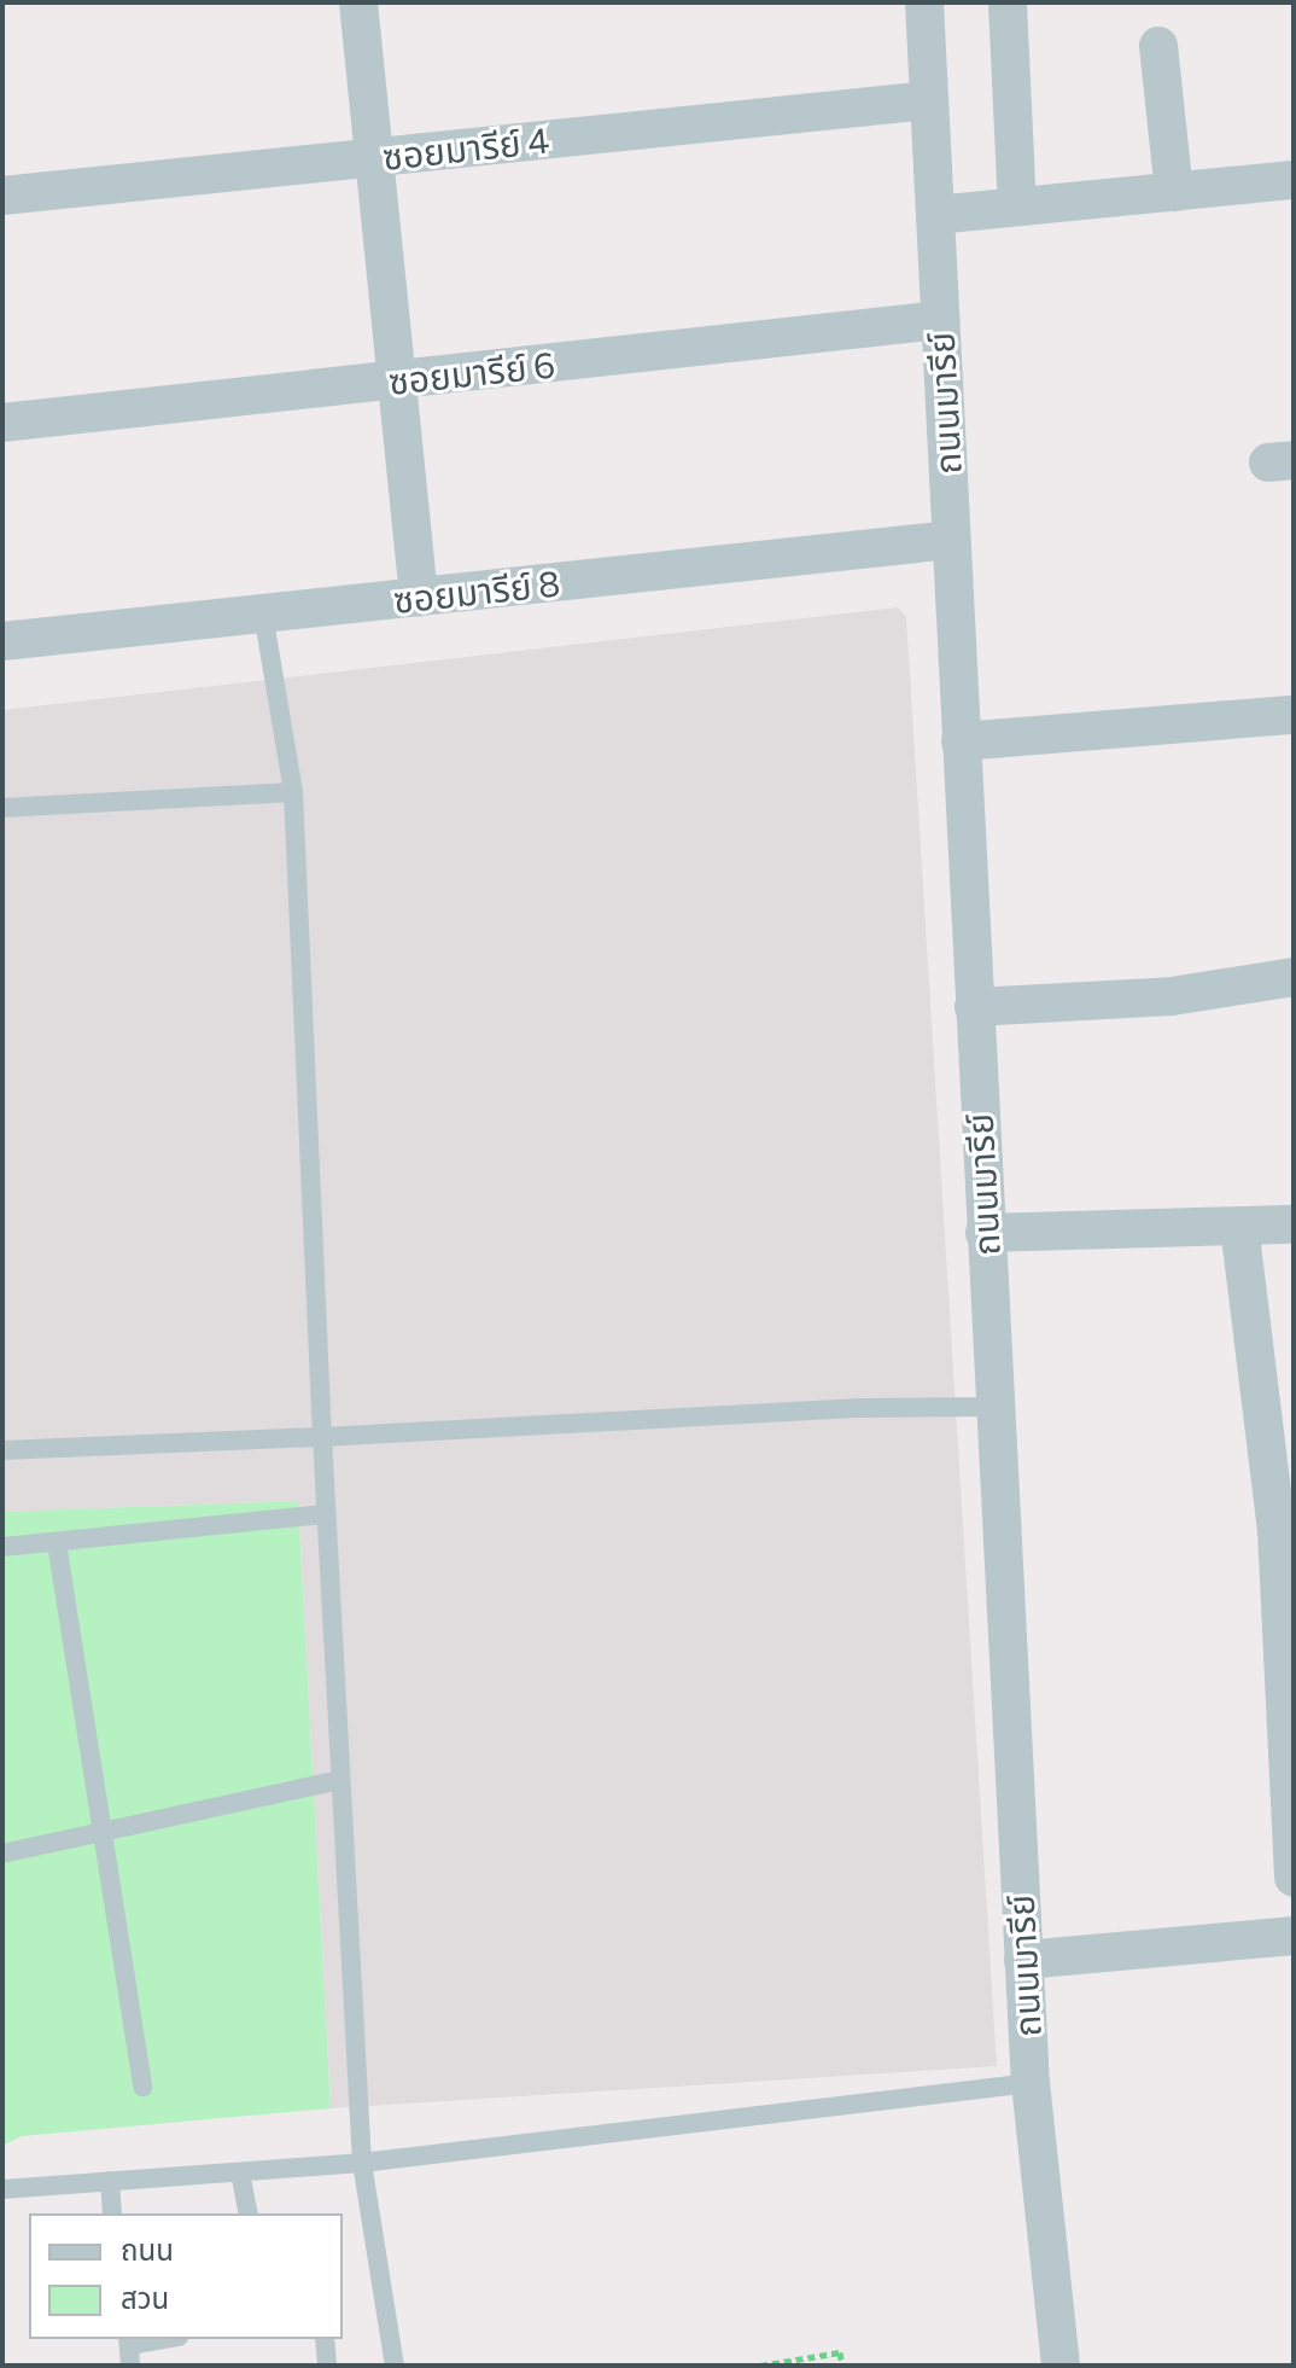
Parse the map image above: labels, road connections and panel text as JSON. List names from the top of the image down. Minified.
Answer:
{"streets":{"street":["ซอยมารีย์ 4","ซอยมารีย์ 6","ถนนมารีย์","ซอยมารีย์ 8"]},"crossings":[["ซอยมารีย์ 4","ถนนมารีย์"],["ซอยมารีย์ 6","ถนนมารีย์"],["ถนนมารีย์","ซอยมารีย์ 8"]],"legend":["ถนน","สวน"]}
